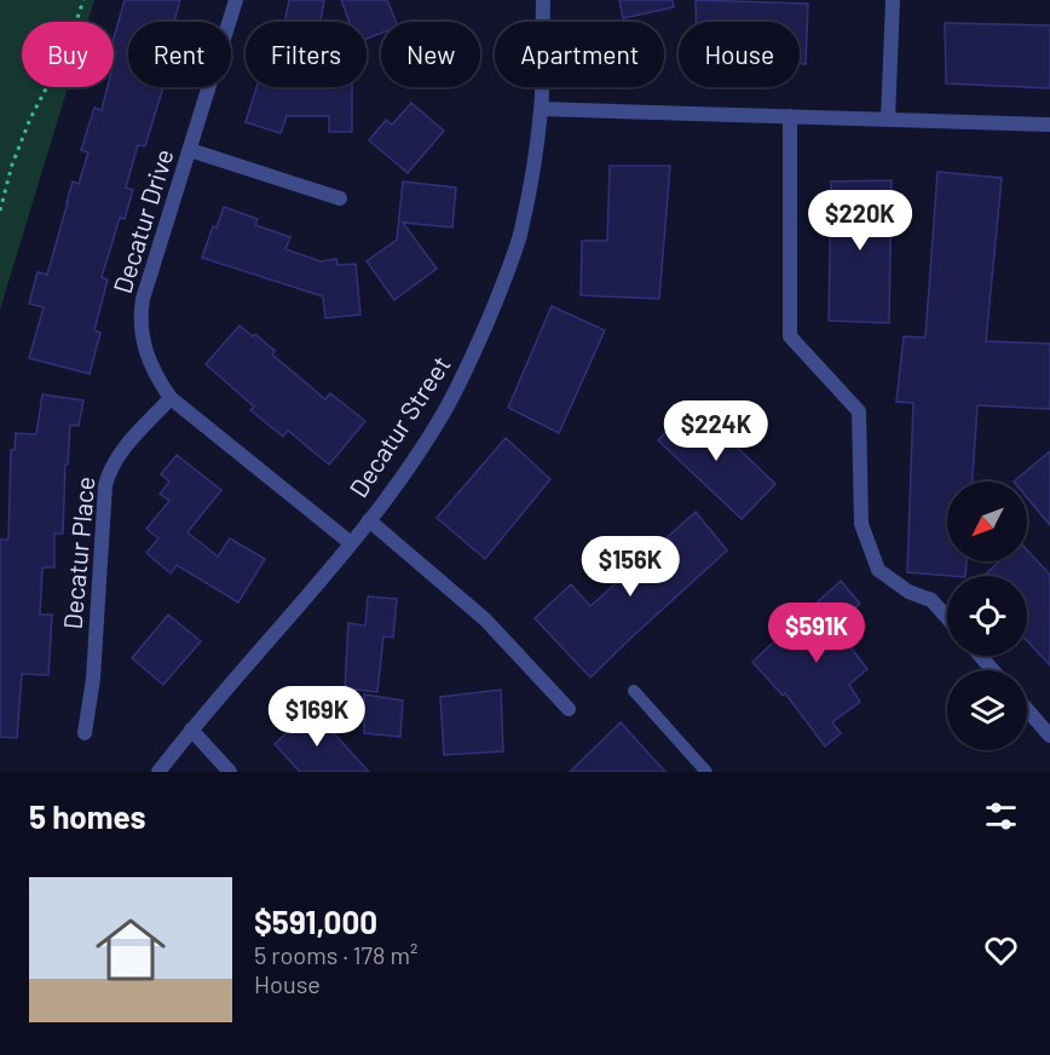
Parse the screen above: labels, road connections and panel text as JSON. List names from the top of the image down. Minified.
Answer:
{"streets":{"street":["Decatur Drive","Decatur Street","Decatur Place"]},"crossings":[["Decatur Drive","Decatur Street"],["Decatur Drive","Decatur Place"]],"north":"bottom left","page":{"chip":["Buy","Rent","Filters","New","Apartment","House"],"price":["$220K","$224K","$156K","$591K","$169K"],"heading":"5 homes","list":[{"name":"$591,000","note":"5 rooms · 178 m² · House"}]}}
